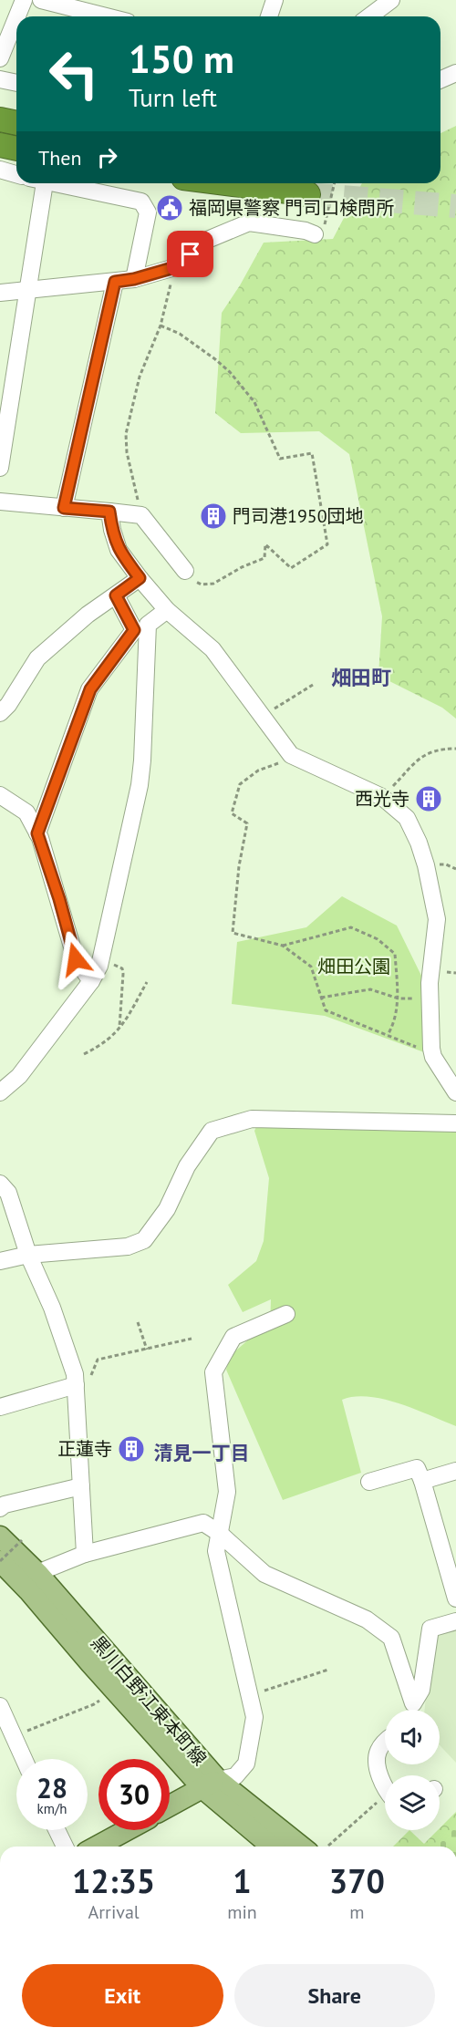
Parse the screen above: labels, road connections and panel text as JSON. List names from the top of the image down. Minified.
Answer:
{"streets":{"main road":["黒川白野江東本町線"]},"districts":["畑田町","清見一丁目"],"parks":["畑田公園"],"places":{"public building":["福岡県警察 門司口検問所"],"building":["門司港1950団地","西光寺","正蓮寺"]},"page":{"turn":["150 m","Turn left"],"then":"Then","speed":"28 km/h","limit":"30","eta":["12:35","Arrival","1","min","370","m"],"buttons":["Exit","Share"]}}
